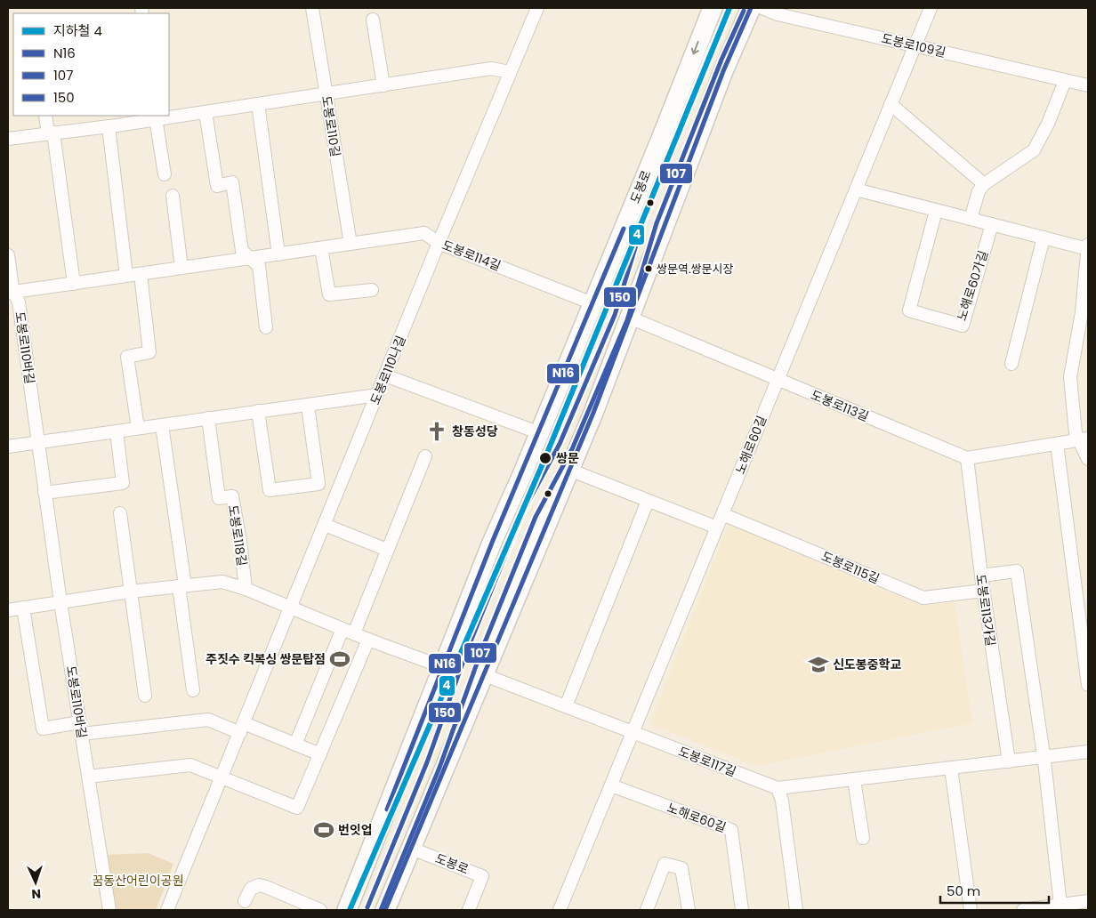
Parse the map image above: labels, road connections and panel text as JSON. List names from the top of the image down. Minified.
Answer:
{"streets":{"main road":["도봉로"],"street":["도봉로109길","도봉로110길","도봉로114길","노해로60가길","도봉로110바길","도봉로110나길","도봉로113길","노해로60길","도봉로118길","도봉로115길","도봉로113가길","도봉로117길"]},"crossings":[["도봉로109길","노해로60길"],["도봉로110길","도봉로114길"],["도봉로","도봉로114길"],["도봉로","도봉로118길"],["도봉로114길","도봉로110바길"],["도봉로114길","도봉로110나길"],["도봉로110바길","도봉로118길"],["도봉로110나길","도봉로118길"],["도봉로113길","노해로60길"],["도봉로113길","도봉로113가길"],["노해로60길","도봉로115길"],["노해로60길","도봉로117길"],["도봉로115길","도봉로113가길"],["도봉로113가길","도봉로117길"]],"parks":["꿈동산어린이공원"],"places":{"other":["쌍문역.쌍문시장","쌍문"],"church":["창동성당"],"sports":["주짓수 킥복싱 쌍문탑점","번잇업"],"school or university":["신도봉중학교"]},"lines":["metro line 4","transit line N16","transit line 150","transit line 107"],"legend":["지하철 4","N16","107","150"],"scale_bar":"50 m","north":"bottom"}
